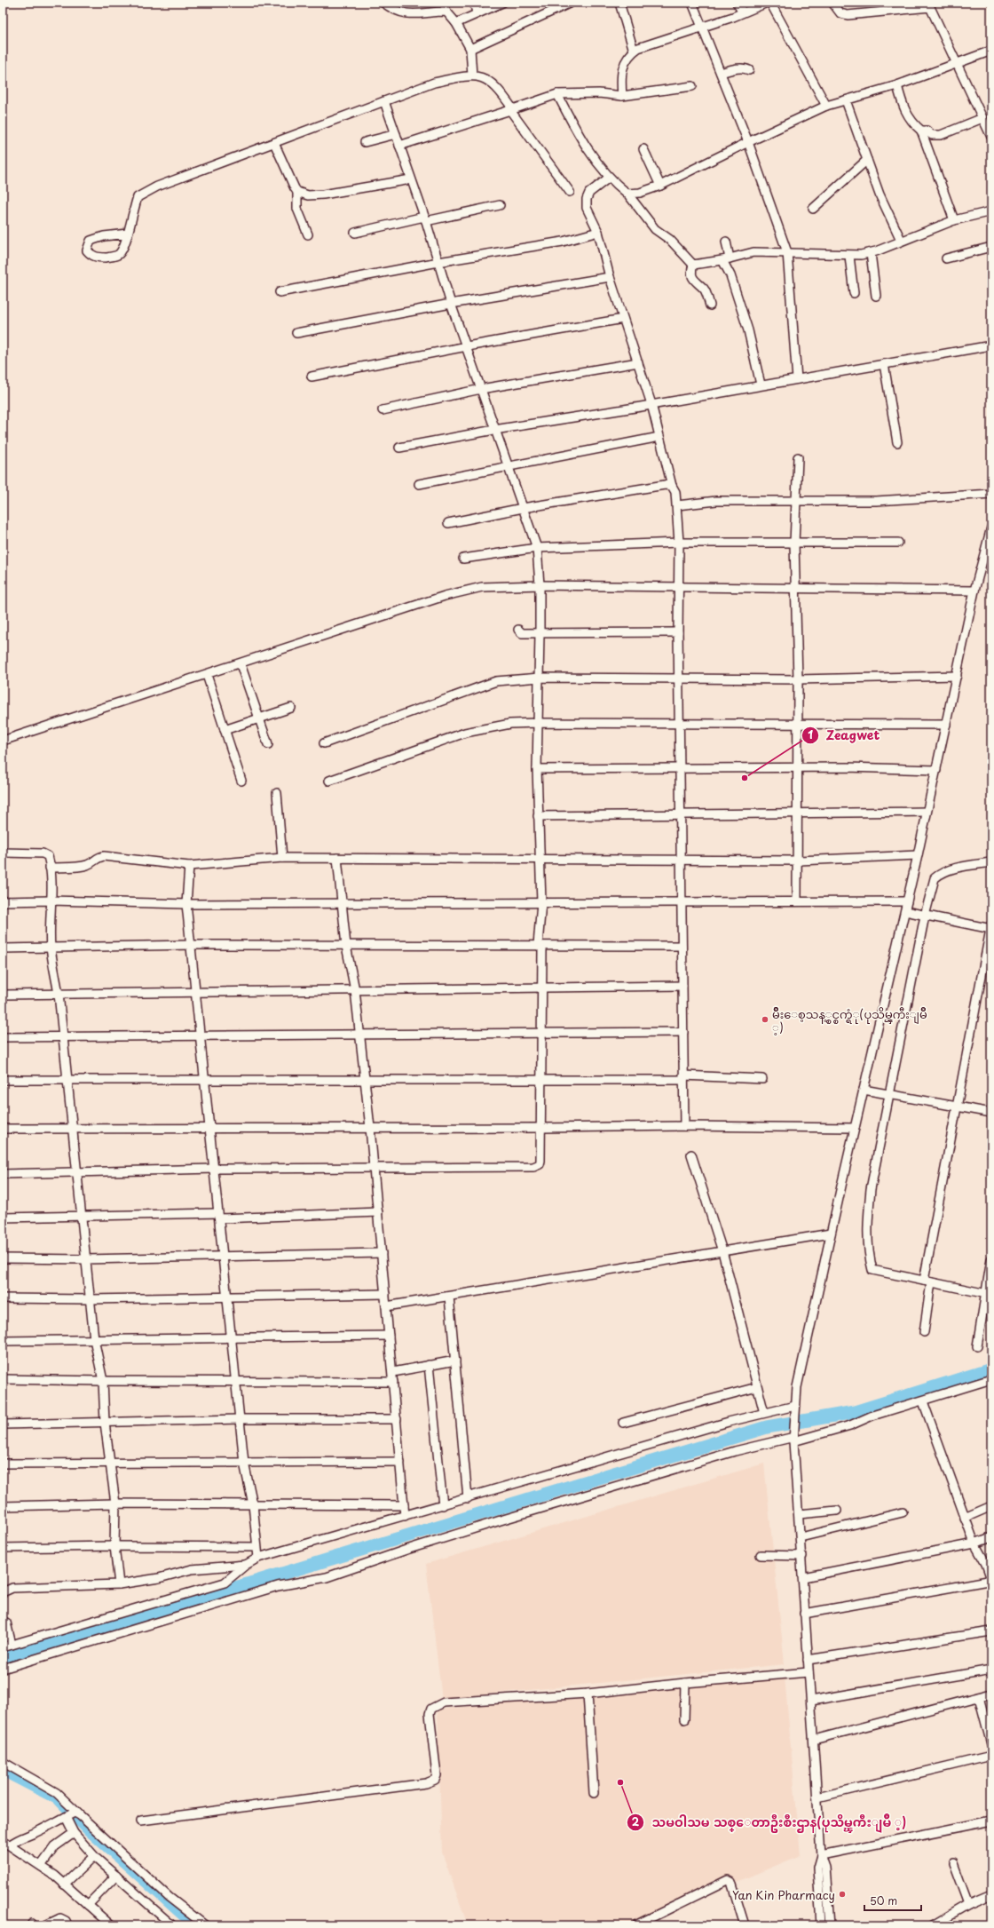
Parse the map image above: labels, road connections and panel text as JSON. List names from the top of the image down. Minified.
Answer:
{"places":["Zeagwet","မ်ိဳးေစ့သန့္စင္စက္ရံု(ပုသိမ္ၾကီးျမိဳ ့)","သမဝါသမ သစ္ေတာဦးစီးဌာန(ပုသိမ္ၾကီးျမိဳ ့)","Yan Kin Pharmacy"],"scale_bar":"50 m"}
